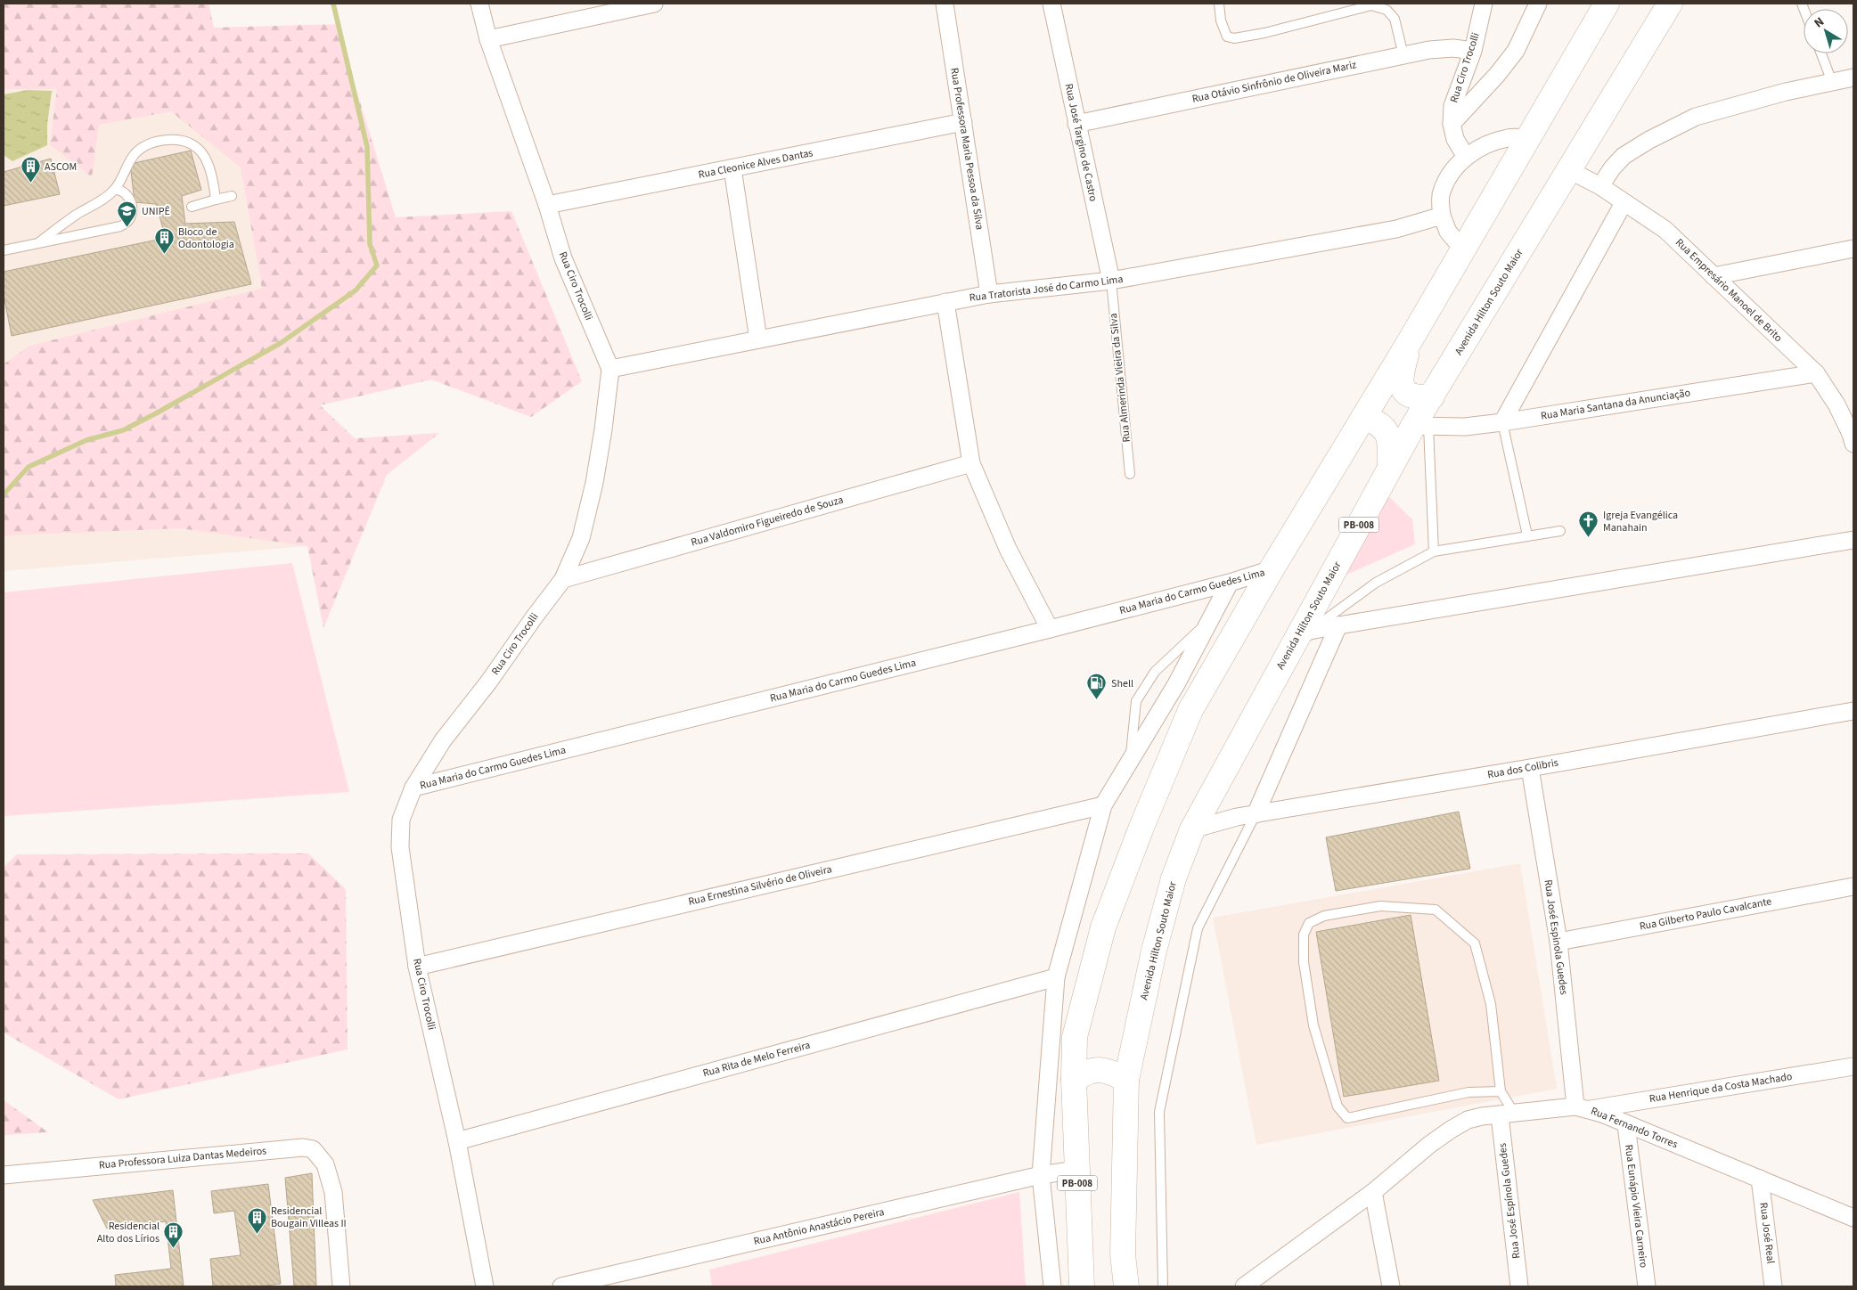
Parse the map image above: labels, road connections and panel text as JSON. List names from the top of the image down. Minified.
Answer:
{"streets":{"main road":["Avenida Hilton Souto Maior","PB-008"],"street":["Rua Ciro Trocolli","Rua Otávio Sinfrônio de Oliveira Mariz","Rua José Targino de Castro","Rua Professora Maria Pessoa da Silva","Rua Cleonice Alves Dantas","Rua Tratorista José do Carmo Lima","Rua Empresário Manoel de Brito","Rua Maria Santana da Anunciação","Rua Valdomiro Figueiredo de Souza","Rua Maria do Carmo Guedes Lima","Rua dos Colibris","Rua Ernestina Silvério de Oliveira","Rua Gilberto Paulo Cavalcante","Rua José Espinola Guedes","Rua Rita de Melo Ferreira","Rua Henrique da Costa Machado","Rua Fernando Torres","Rua Professora Luiza Dantas Medeiros","Rua José Espínola Guedes","Rua Eunápio Vieira Carneiro","Rua Antônio Anastácio Pereira","Rua José Real"],"lane":["Rua Almerinda Vieira da Silva"]},"crossings":[["Rua Ciro Trocolli","Rua Otávio Sinfrônio de Oliveira Mariz"],["Rua Ciro Trocolli","Rua Cleonice Alves Dantas"],["Rua Ciro Trocolli","Rua Tratorista José do Carmo Lima"],["Rua Ciro Trocolli","Rua Valdomiro Figueiredo de Souza"],["Rua Ciro Trocolli","Rua Maria do Carmo Guedes Lima"],["Rua Ciro Trocolli","Rua Ernestina Silvério de Oliveira"],["Rua Ciro Trocolli","Rua Rita de Melo Ferreira"],["Rua Otávio Sinfrônio de Oliveira Mariz","Rua José Targino de Castro"],["Rua José Targino de Castro","Rua Tratorista José do Carmo Lima"],["Rua José Targino de Castro","Rua Almerinda Vieira da Silva"],["Rua Professora Maria Pessoa da Silva","Rua Cleonice Alves Dantas"],["Rua Professora Maria Pessoa da Silva","Rua Tratorista José do Carmo Lima"],["Rua Tratorista José do Carmo Lima","Rua Almerinda Vieira da Silva"],["Rua Empresário Manoel de Brito","Avenida Hilton Souto Maior"],["Rua Empresário Manoel de Brito","Rua Maria Santana da Anunciação"],["Avenida Hilton Souto Maior","Rua Maria Santana da Anunciação"],["Avenida Hilton Souto Maior","Rua dos Colibris"],["PB-008","Rua Maria do Carmo Guedes Lima"],["PB-008","Rua Antônio Anastácio Pereira"],["Rua dos Colibris","Rua José Espinola Guedes"],["Rua Gilberto Paulo Cavalcante","Rua José Espinola Guedes"],["Rua José Espinola Guedes","Rua Henrique da Costa Machado"],["Rua José Espinola Guedes","Rua Fernando Torres"],["Rua Henrique da Costa Machado","Rua Fernando Torres"],["Rua Fernando Torres","Rua José Espínola Guedes"],["Rua Fernando Torres","Rua Eunápio Vieira Carneiro"],["Rua Fernando Torres","Rua José Real"]],"places":{"building":["ASCOM","Bloco de Odontologia","Residencial Bougain Villeas II","Residencial Alto dos Lírios"],"school or university":["UNIPÊ"],"church":["Igreja Evangélica Manahain"],"fuel station":["Shell"]},"north":"top left"}
